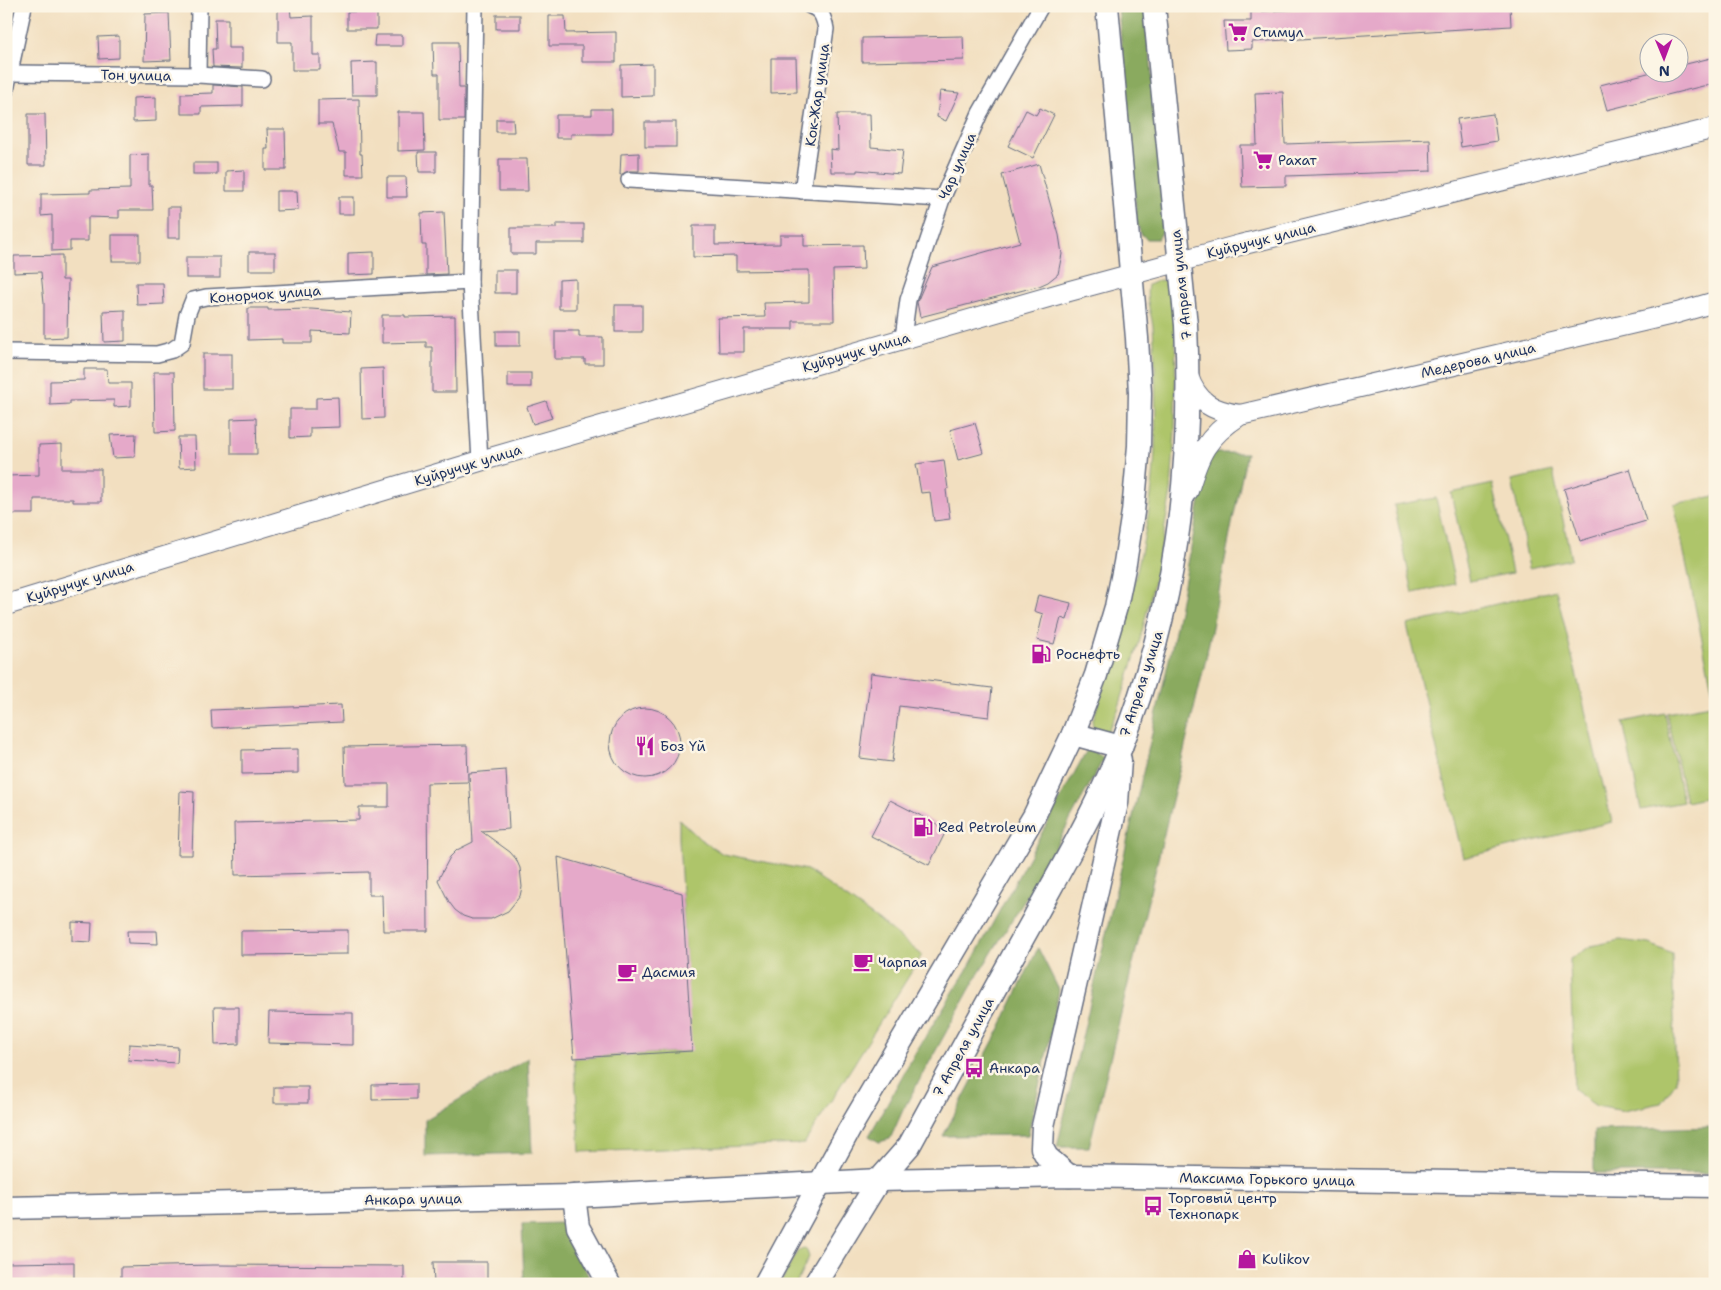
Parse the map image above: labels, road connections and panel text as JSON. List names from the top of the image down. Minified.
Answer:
{"streets":{"main road":["7 Апреля улица","Максима Горького улица","Анкара улица"],"street":["Тон улица","Кок-Жар улица","Чар улица","Куйручук улица","Конорчок улица","Медерова улица"]},"crossings":[["Чар улица","Куйручук улица"],["Куйручук улица","7 Апреля улица"],["7 Апреля улица","Медерова улица"],["7 Апреля улица","Максима Горького улица"],["Максима Горького улица","Анкара улица"]],"places":{"supermarket":["Стимул","Рахат"],"fuel station":["Роснефть","Red Petroleum"],"restaurant":["Боз Үй"],"cafe":["Чарпая","Дасмия"],"bus stop":["Анкара","Торговый центр Технопарк"],"shop":["Kulikov"]},"north":"bottom"}
